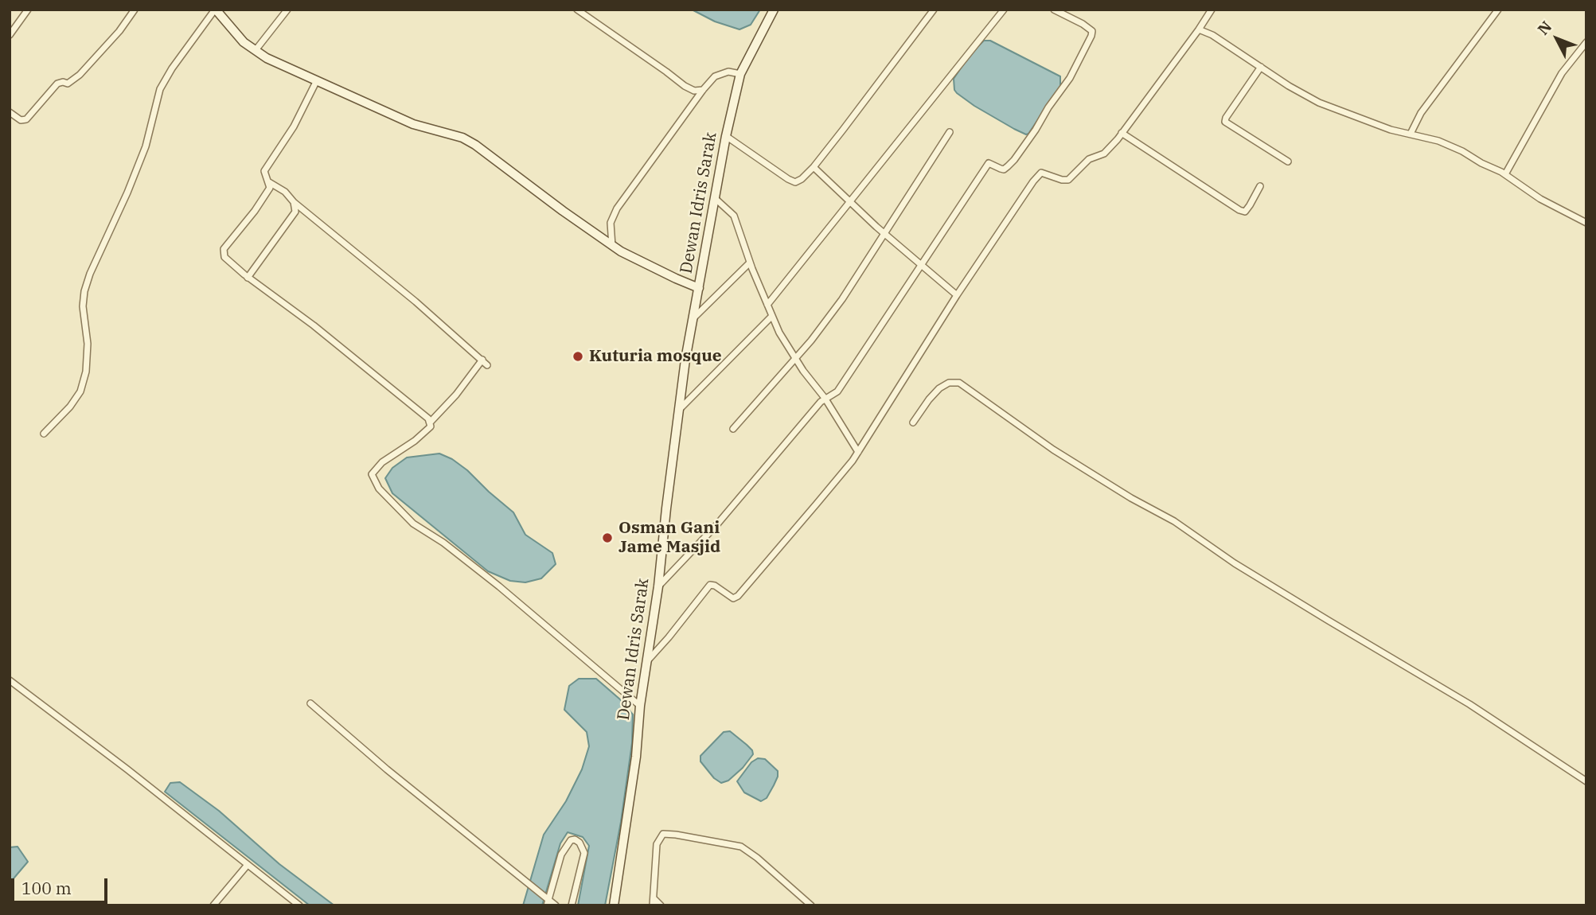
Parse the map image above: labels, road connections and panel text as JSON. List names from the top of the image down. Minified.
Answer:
{"streets":{"main road":["Dewan Idris Sarak"]},"places":["Kuturia mosque","Osman Gani Jame Masjid"],"scale_bar":"100 m","north":"top left"}
